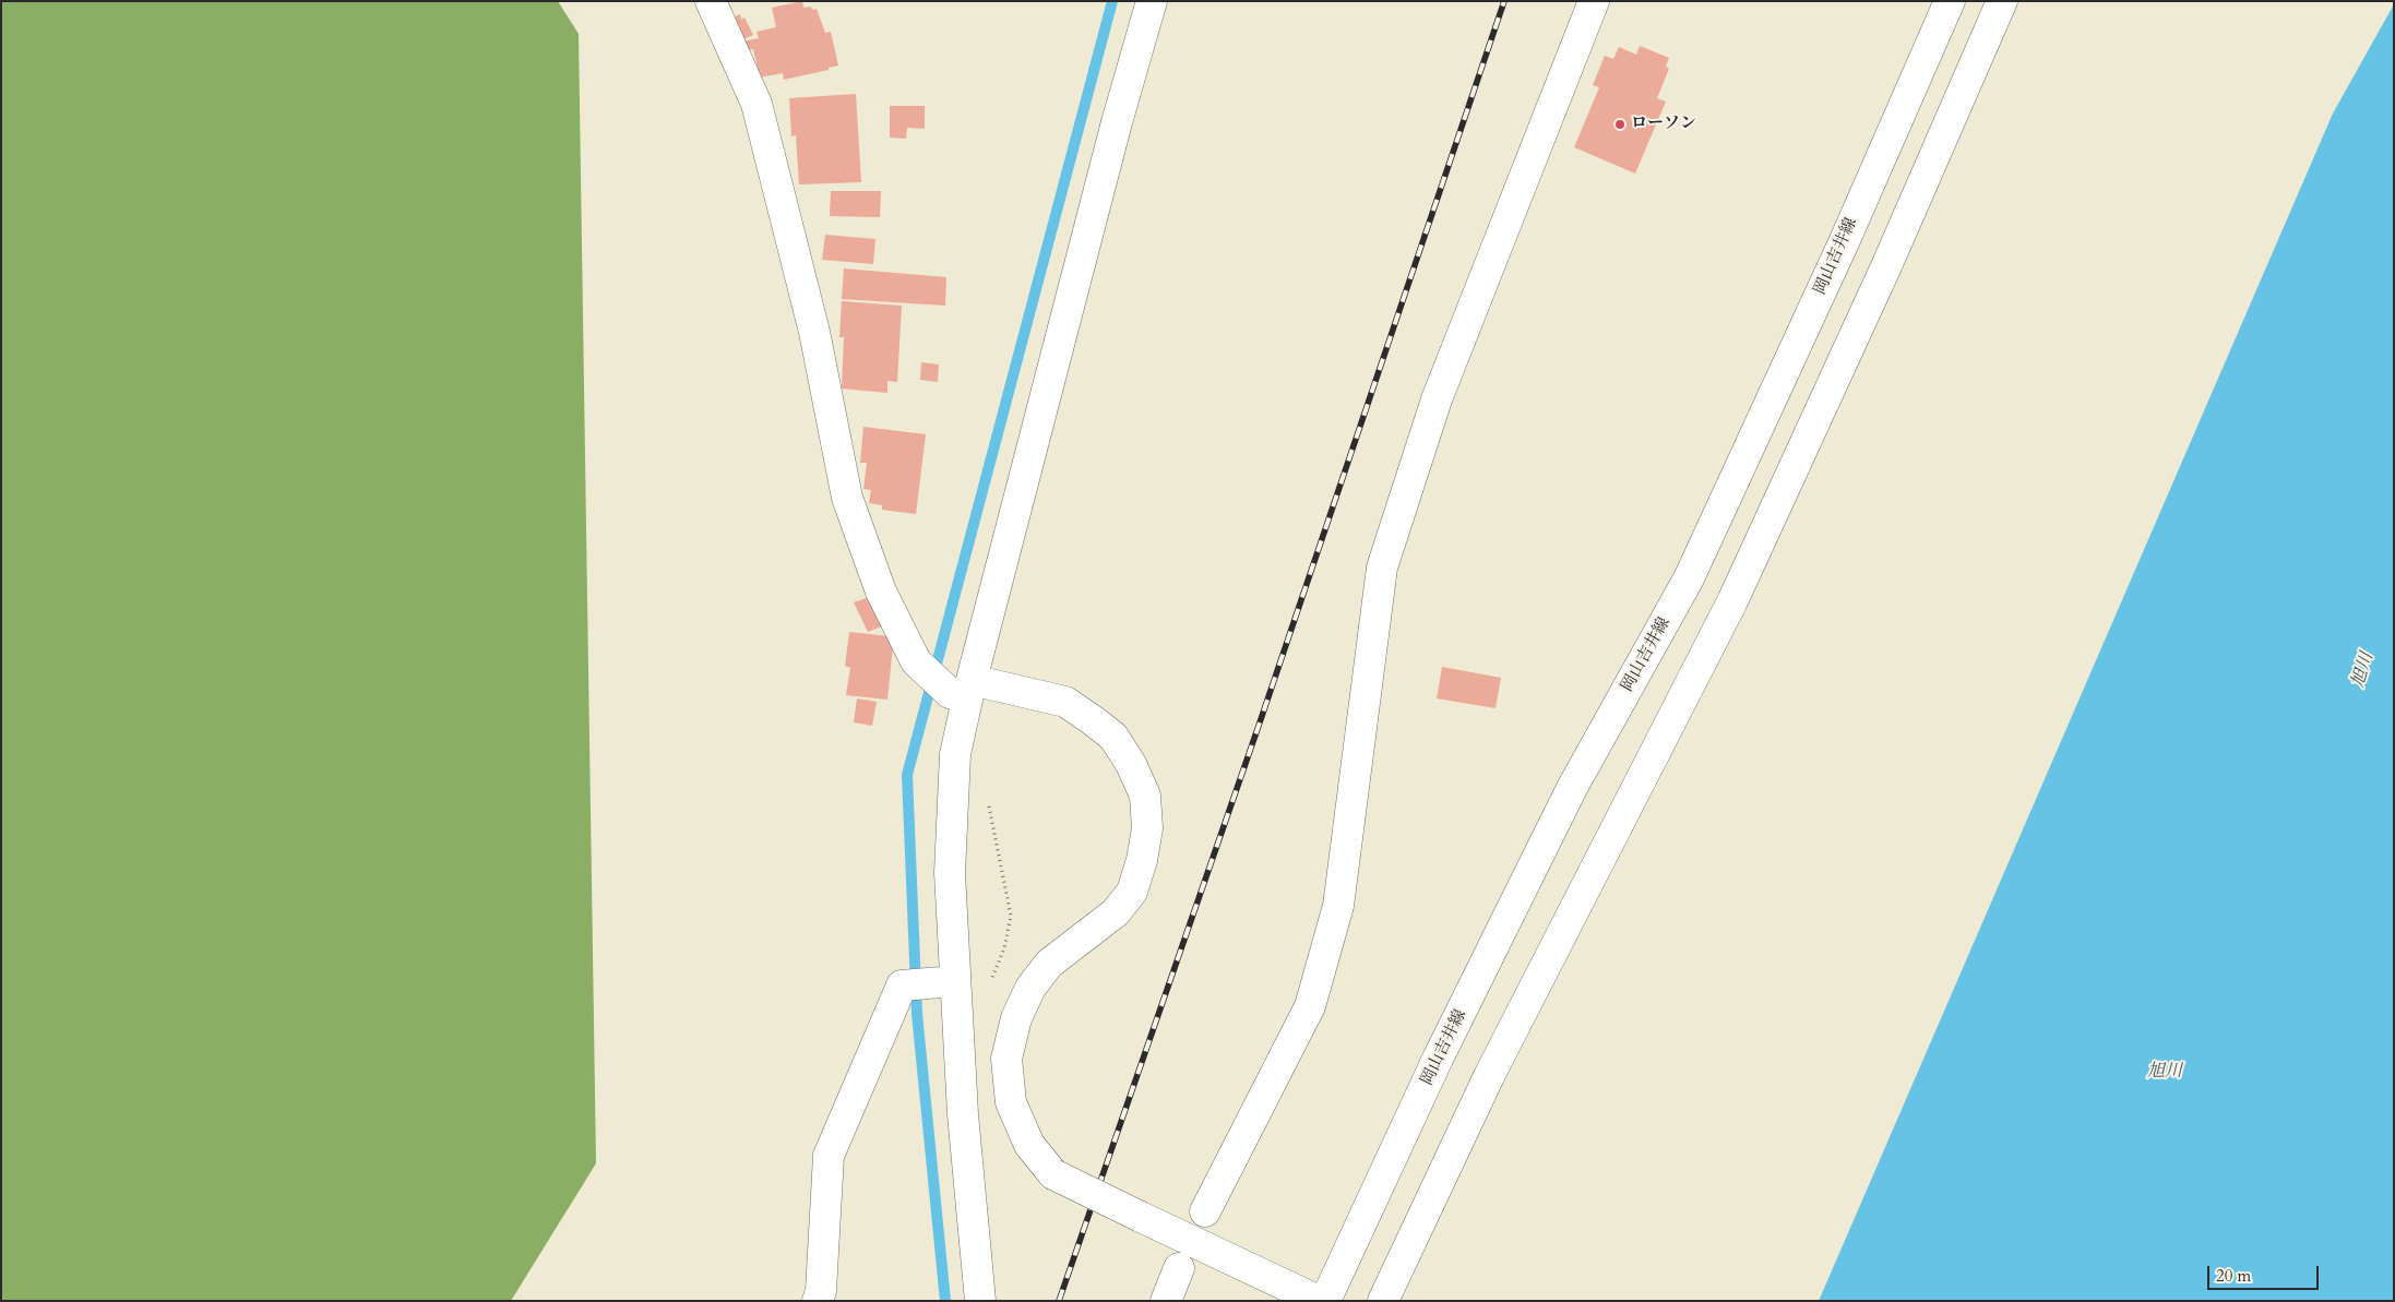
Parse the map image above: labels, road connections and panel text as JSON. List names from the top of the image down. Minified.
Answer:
{"streets":{"street":["岡山吉井線"]},"water":["旭川"],"places":["ローソン"],"scale_bar":"20 m"}
